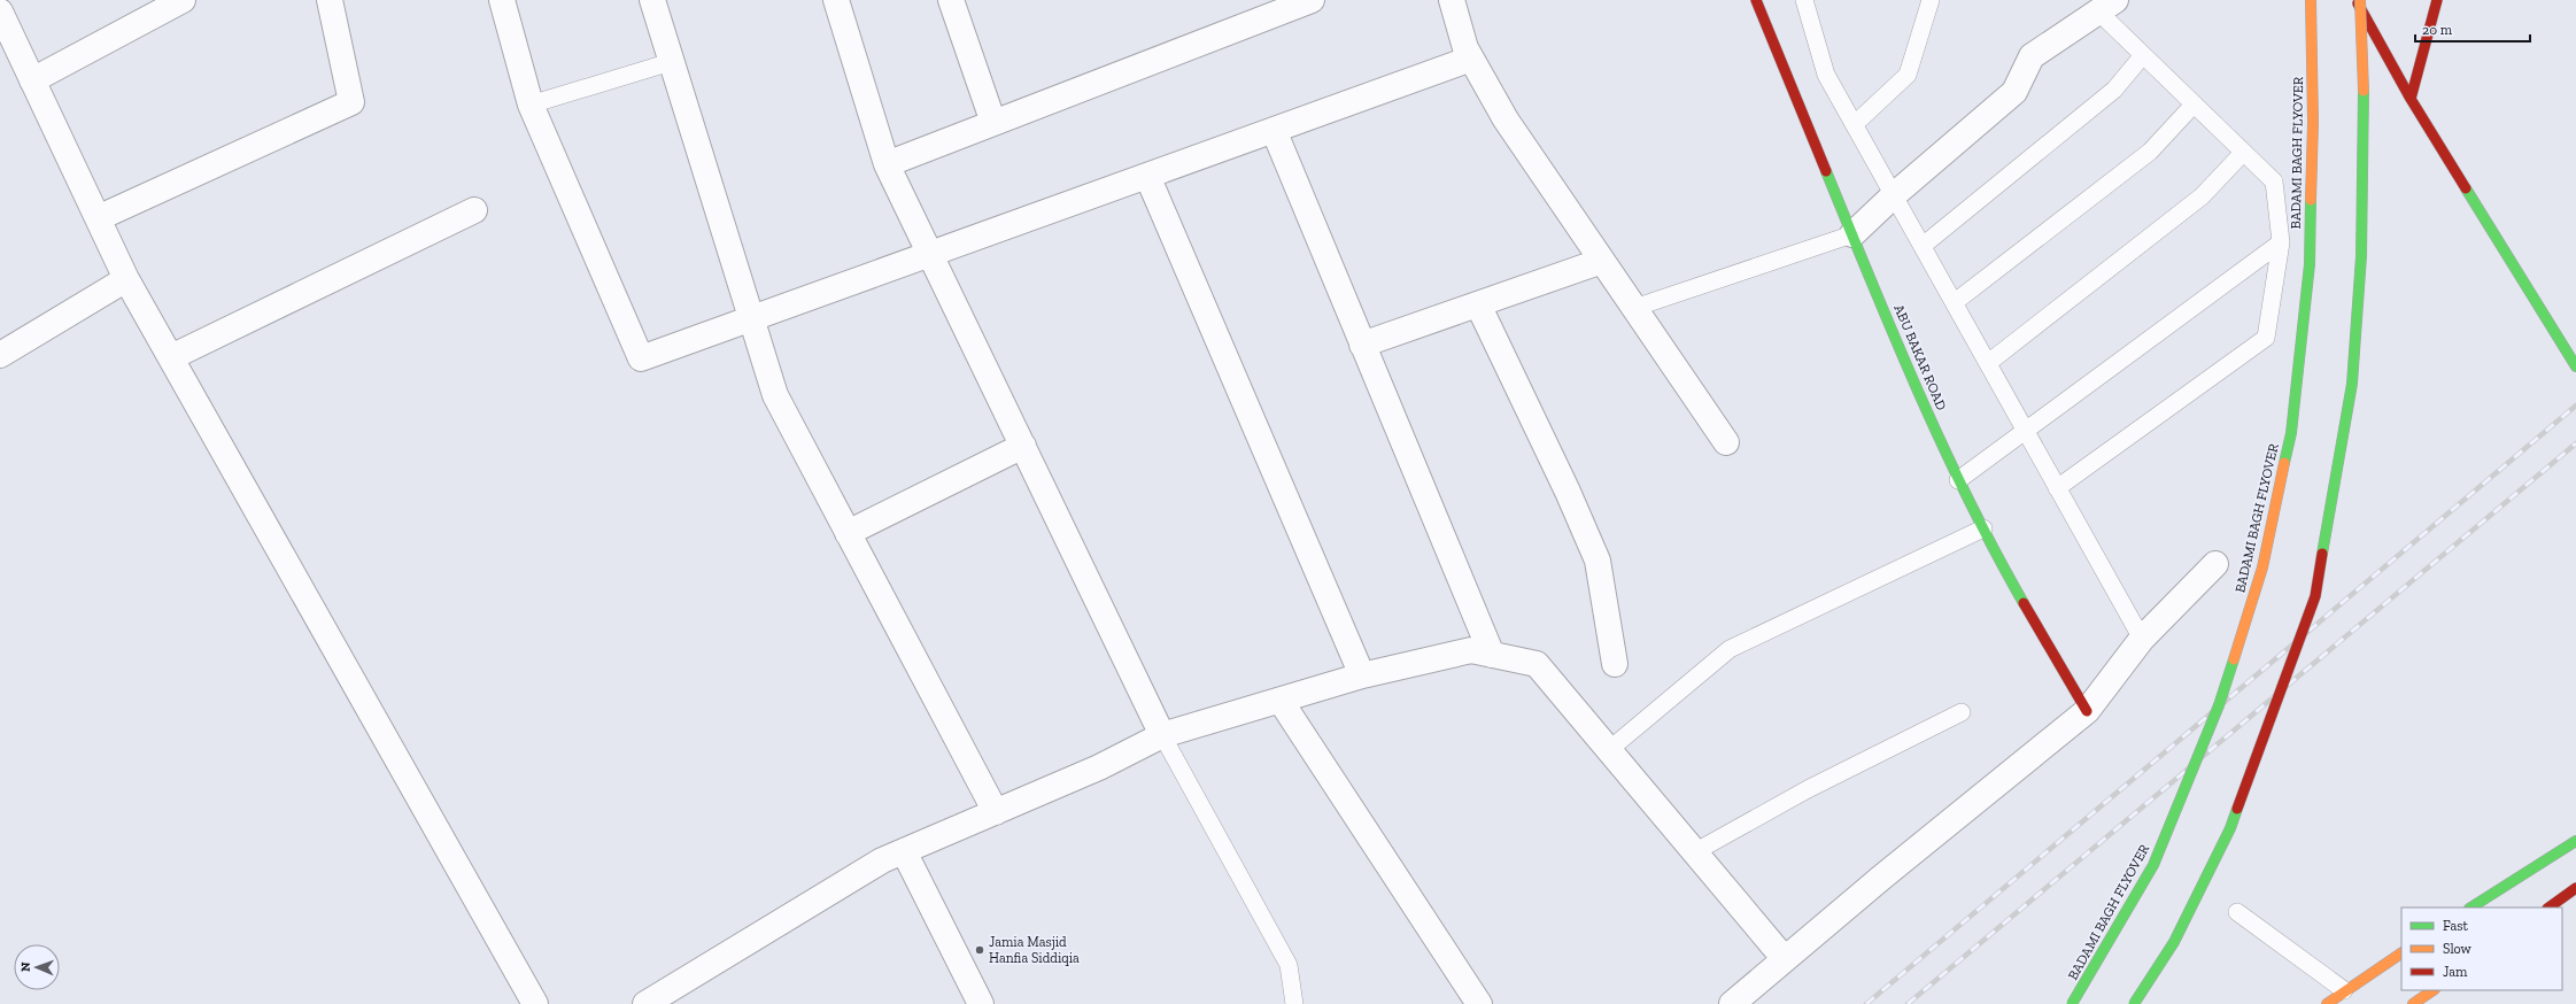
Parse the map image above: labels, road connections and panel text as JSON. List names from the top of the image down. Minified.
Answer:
{"streets":{"street":["BADAMI BAGH FLYOVER","ABU BAKAR ROAD"]},"places":["Jamia Masjid Hanfia Siddiqia"],"legend":["Fast","Slow","Jam"],"scale_bar":"20 m","north":"left"}
